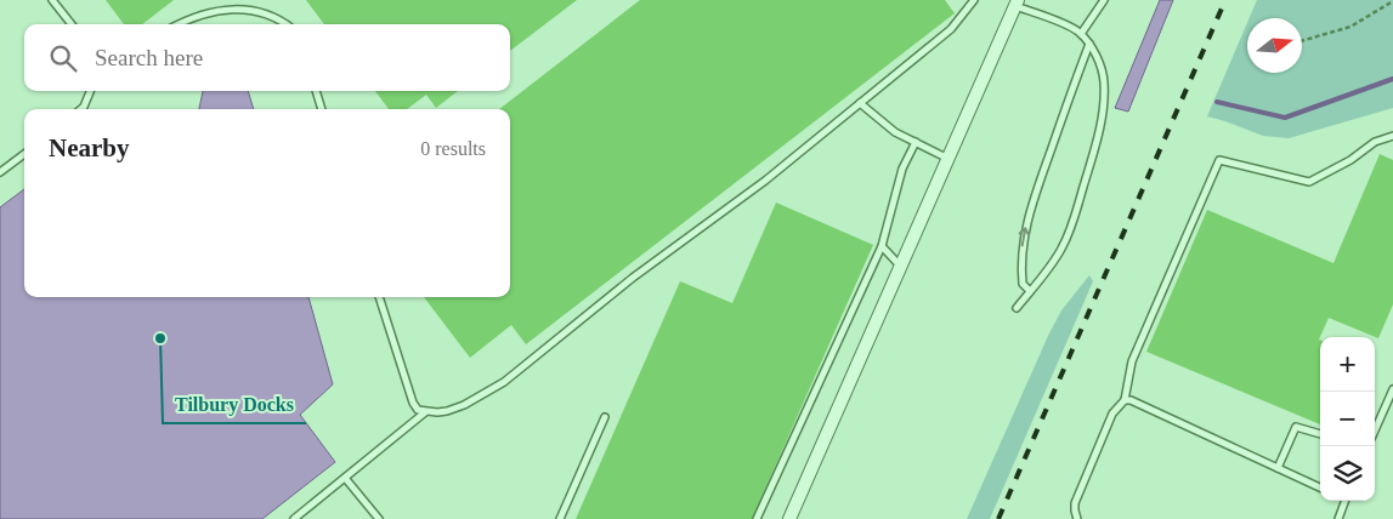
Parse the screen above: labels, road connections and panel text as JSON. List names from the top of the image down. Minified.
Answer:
{"places":["Tilbury Docks"],"north":"right","page":{"search":"Search here","heading":["Nearby","0 results"],"map_buttons":["+","−"]}}
